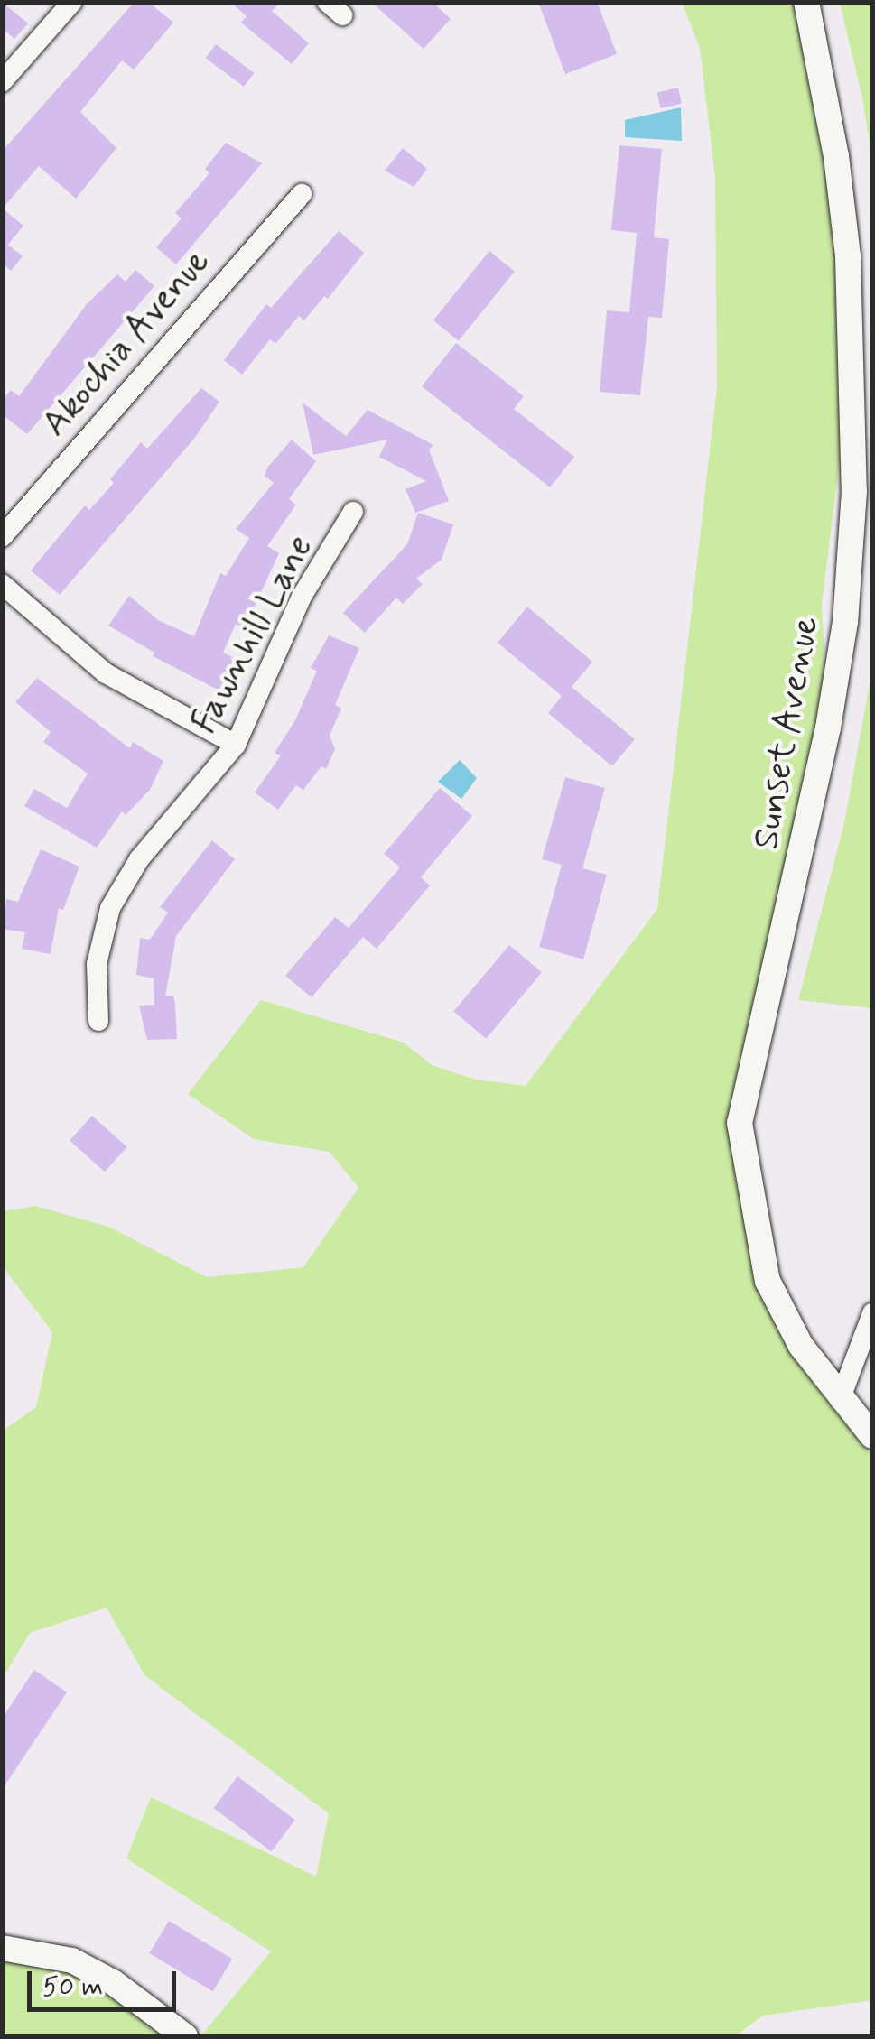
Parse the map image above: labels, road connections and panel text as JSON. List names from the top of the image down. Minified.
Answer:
{"streets":{"street":["Akochia Avenue","Fawnhill Lane","Sunset Avenue"]},"scale_bar":"50 m"}
